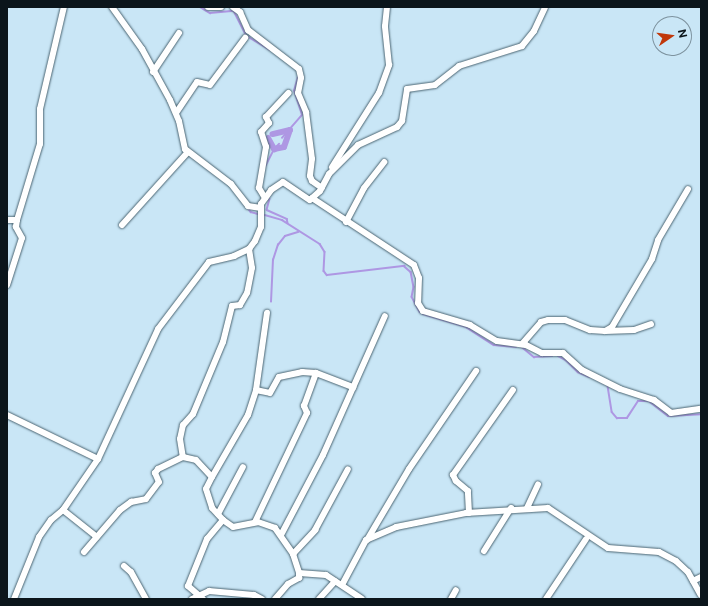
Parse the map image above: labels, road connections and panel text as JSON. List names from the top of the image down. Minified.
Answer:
{"north":"right"}
